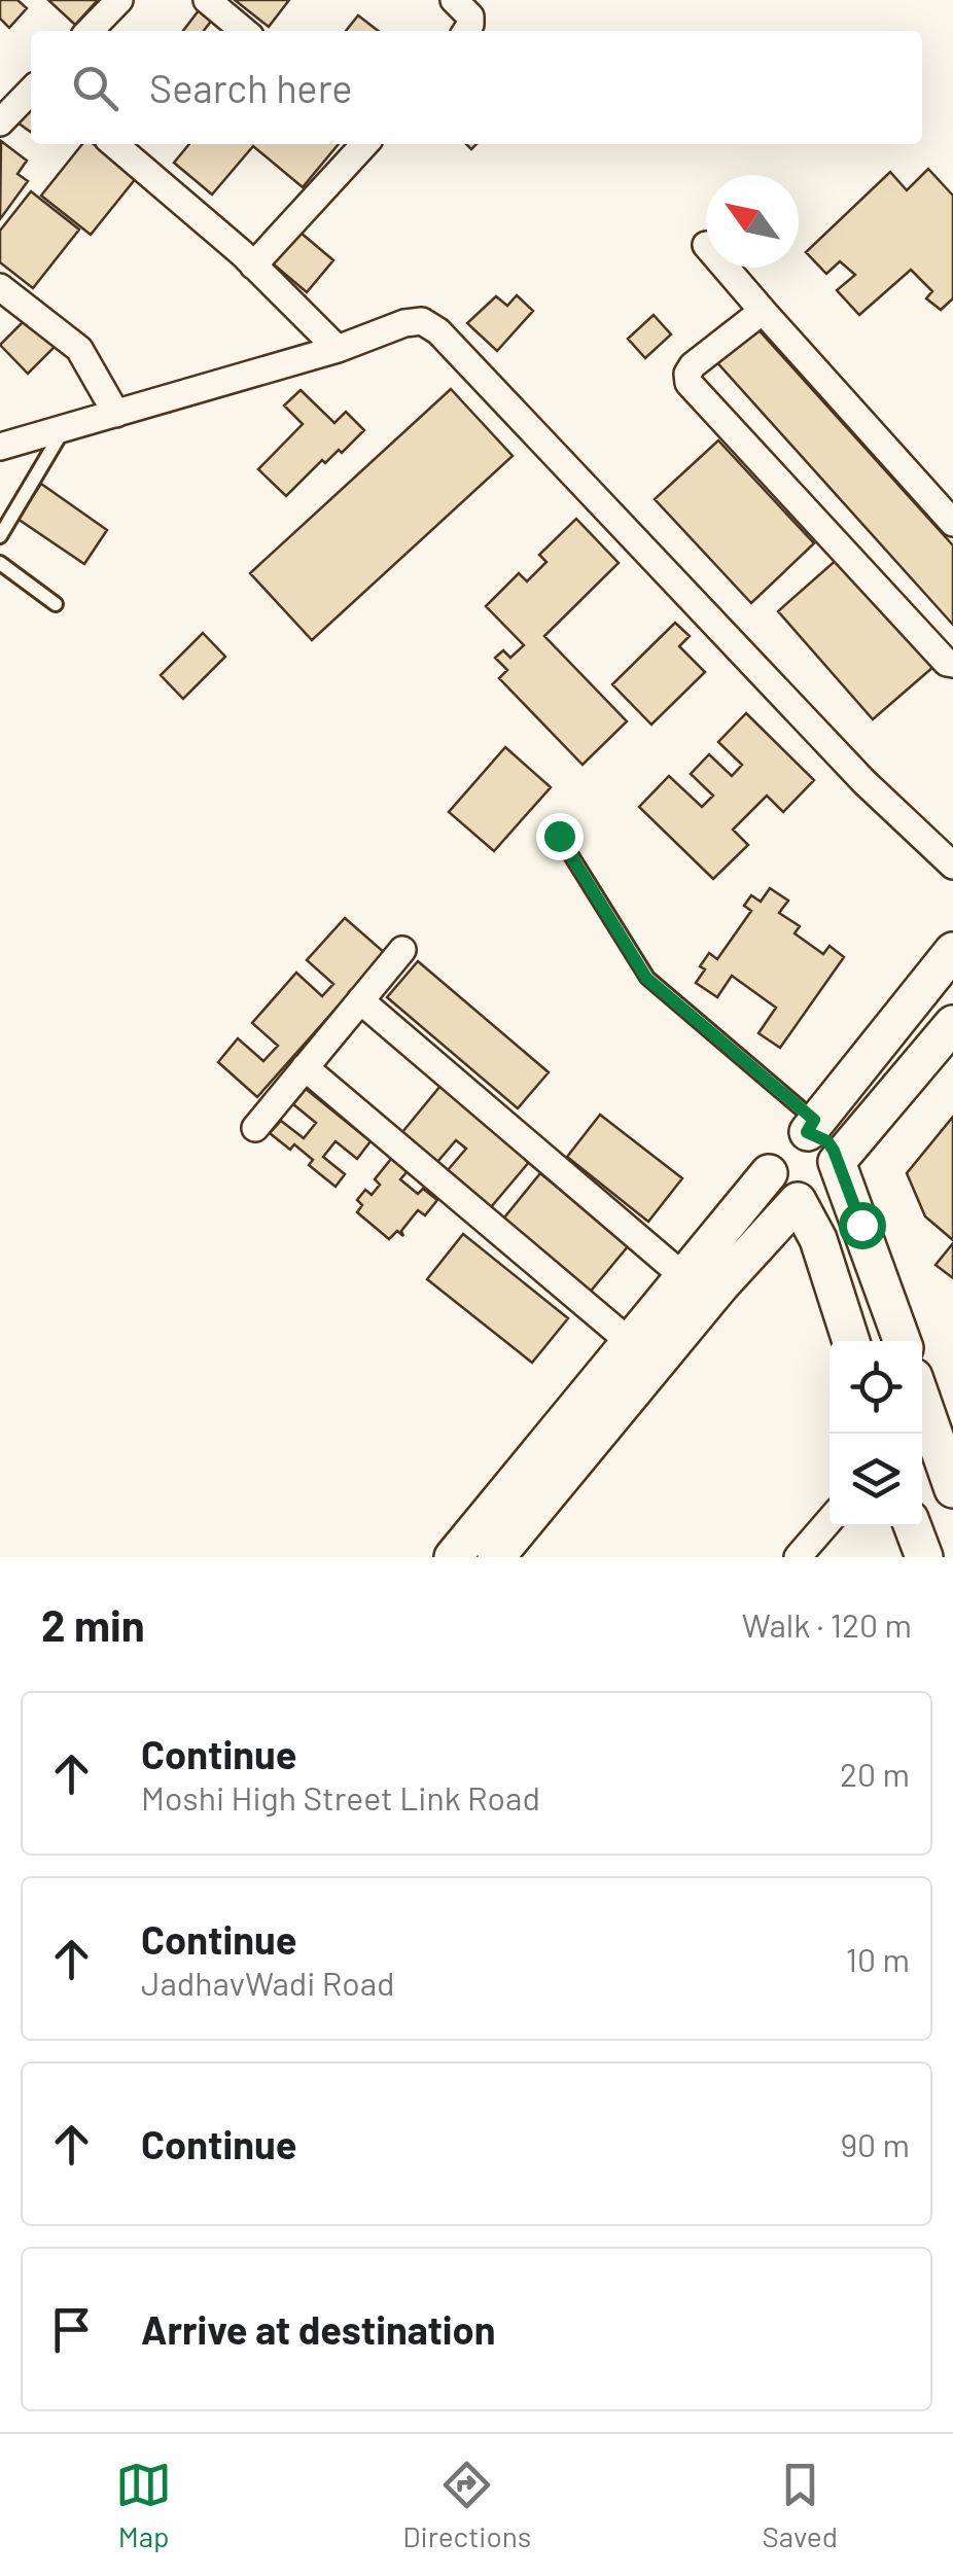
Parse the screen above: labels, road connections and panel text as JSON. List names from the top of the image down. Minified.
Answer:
{"north":"top left","page":{"search":"Search here","heading":["2 min","Walk · 120 m"],"list":[["Continue","Moshi High Street Link Road","20 m"],["Continue","JadhavWadi Road","10 m"],["Continue","90 m"],"Arrive at destination"],"nav":["Map","Directions","Saved"]}}
